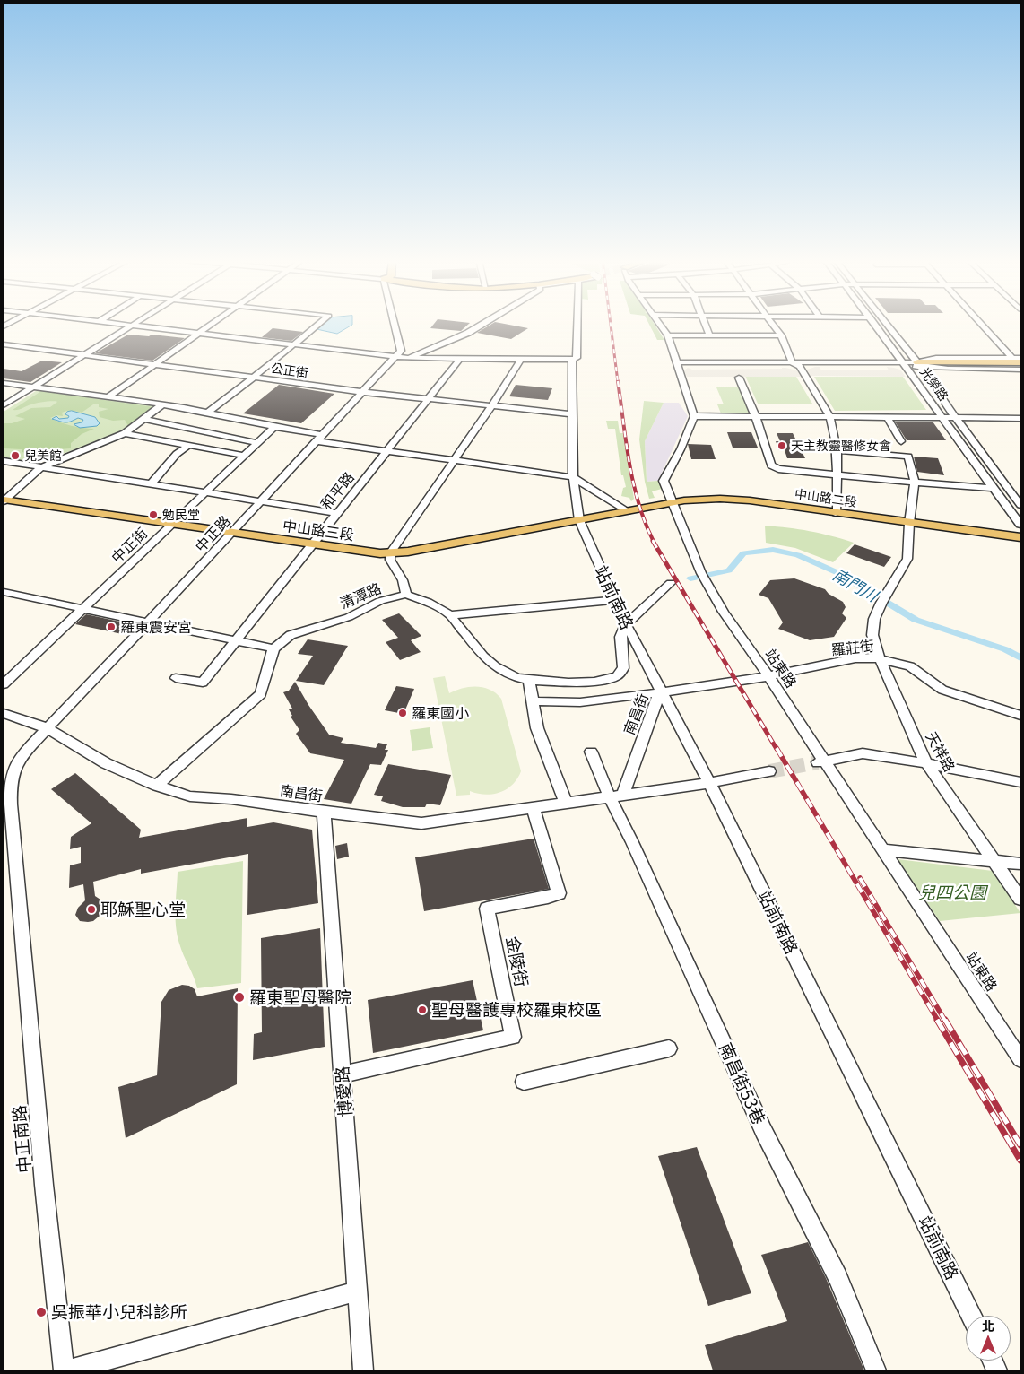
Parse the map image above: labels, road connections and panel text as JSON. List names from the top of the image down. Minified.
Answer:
{"streets":{"main road":["中山路二段","中山路三段"],"street":["公正街","光榮路","和平路","中正路","中正街","清潭路","站前南路","羅莊街","站東路","南昌街","天祥路","金陵街","南昌街53巷","博愛路","中正南路"]},"crossings":[["公正街","和平路"],["公正街","中正路"],["公正街","站前南路"],["和平路","中山路三段"],["中山路二段","中山路三段"],["中山路二段","站東路"],["中山路二段","天祥路"],["中山路三段","中正路"],["中山路三段","中正街"],["中山路三段","站前南路"],["中正路","南昌街"],["中正路","中正南路"],["站前南路","南昌街"],["羅莊街","站東路"],["羅莊街","南昌街"],["羅莊街","天祥路"],["南昌街","金陵街"],["南昌街","南昌街53巷"],["南昌街","博愛路"],["南昌街","中正南路"],["金陵街","博愛路"]],"water":["南門川"],"parks":["兒四公園"],"places":["天主教靈醫修女會","兒美館","勉民堂","羅東震安宮","羅東國小","耶穌聖心堂","羅東聖母醫院","聖母醫護專校羅東校區","吳振華小兒科診所"],"north":"top"}
